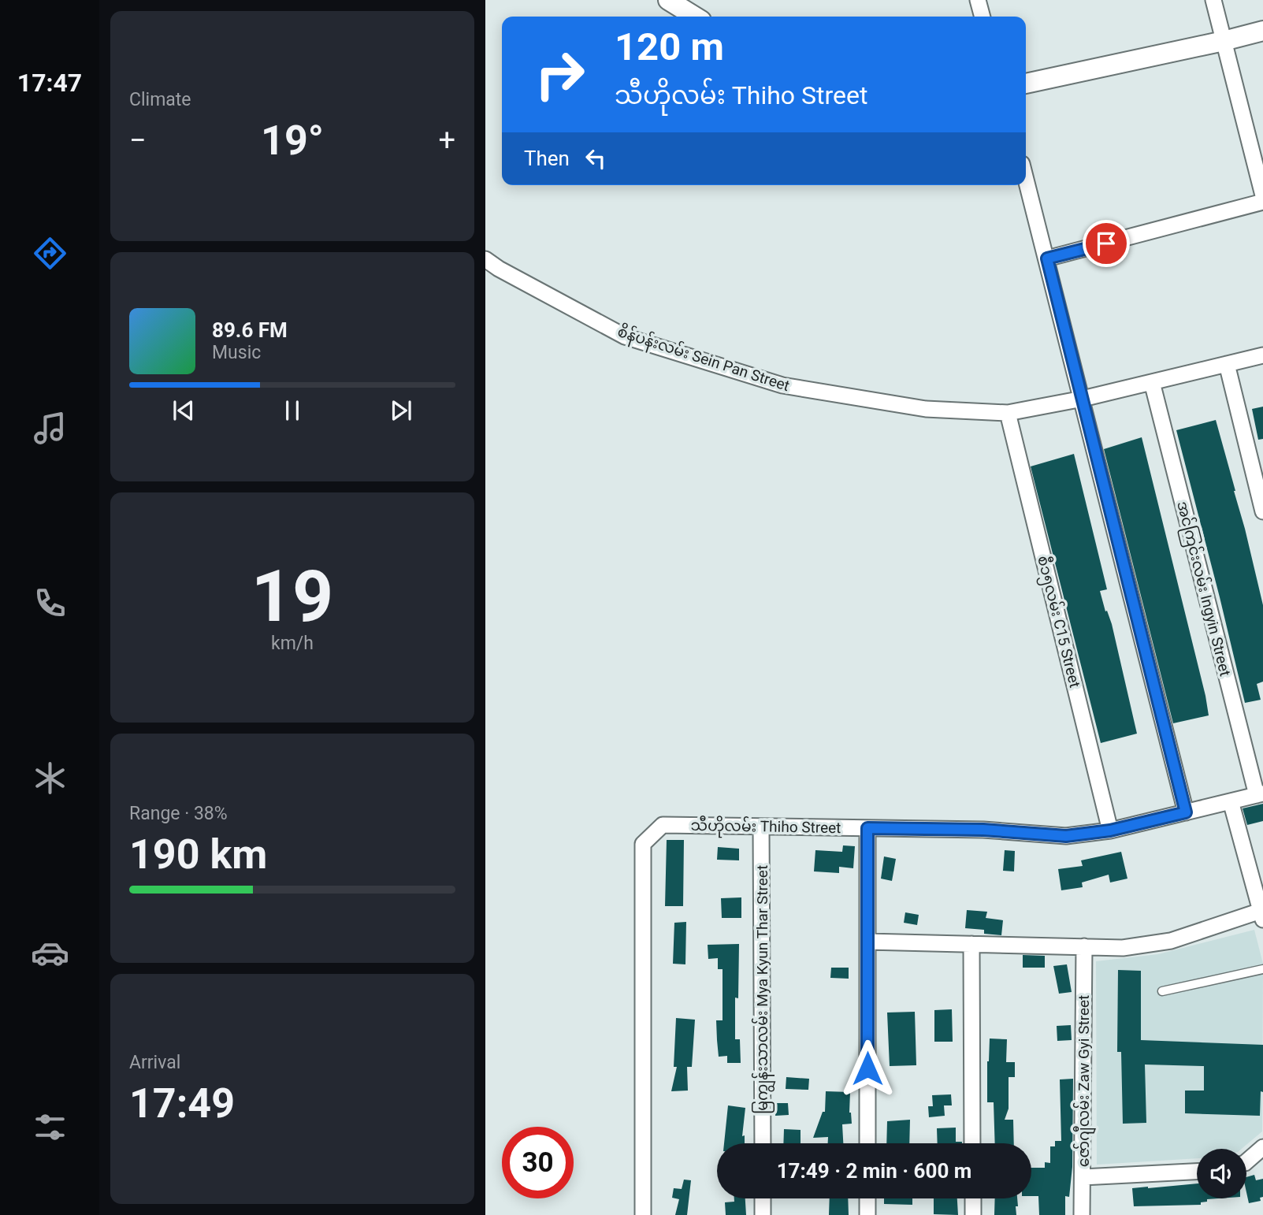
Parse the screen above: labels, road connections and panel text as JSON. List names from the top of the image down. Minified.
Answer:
{"streets":{"street":["စိန်ပန်းလမ်း Sein Pan Street","အင်ကြင်းလမ်း Ingyin Street","စီ၁၅လမ်း C15 Street","သီဟိုလမ်း Thiho Street","မြကျွန်းသာလမ်း Mya Kyun Thar Street","ဇော်ဂျီလမ်း Zaw Gyi Street"]},"crossings":[["စိန်ပန်းလမ်း Sein Pan Street","အင်ကြင်းလမ်း Ingyin Street"],["စိန်ပန်းလမ်း Sein Pan Street","စီ၁၅လမ်း C15 Street"],["အင်ကြင်းလမ်း Ingyin Street","သီဟိုလမ်း Thiho Street"],["စီ၁၅လမ်း C15 Street","သီဟိုလမ်း Thiho Street"],["သီဟိုလမ်း Thiho Street","မြကျွန်းသာလမ်း Mya Kyun Thar Street"]],"page":{"tabs":"17:47","tile":["Climate",["19","km/h"],["Range · 38%","190 km"],["Arrival","17:49"]],"turn":["120 m","သီဟိုလမ်း Thiho Street"],"heat":["−","19°","+"],"then":"Then","song":["89.6 FM","Music"],"limit":"30","trip":"17:49 · 2 min · 600 m"}}
